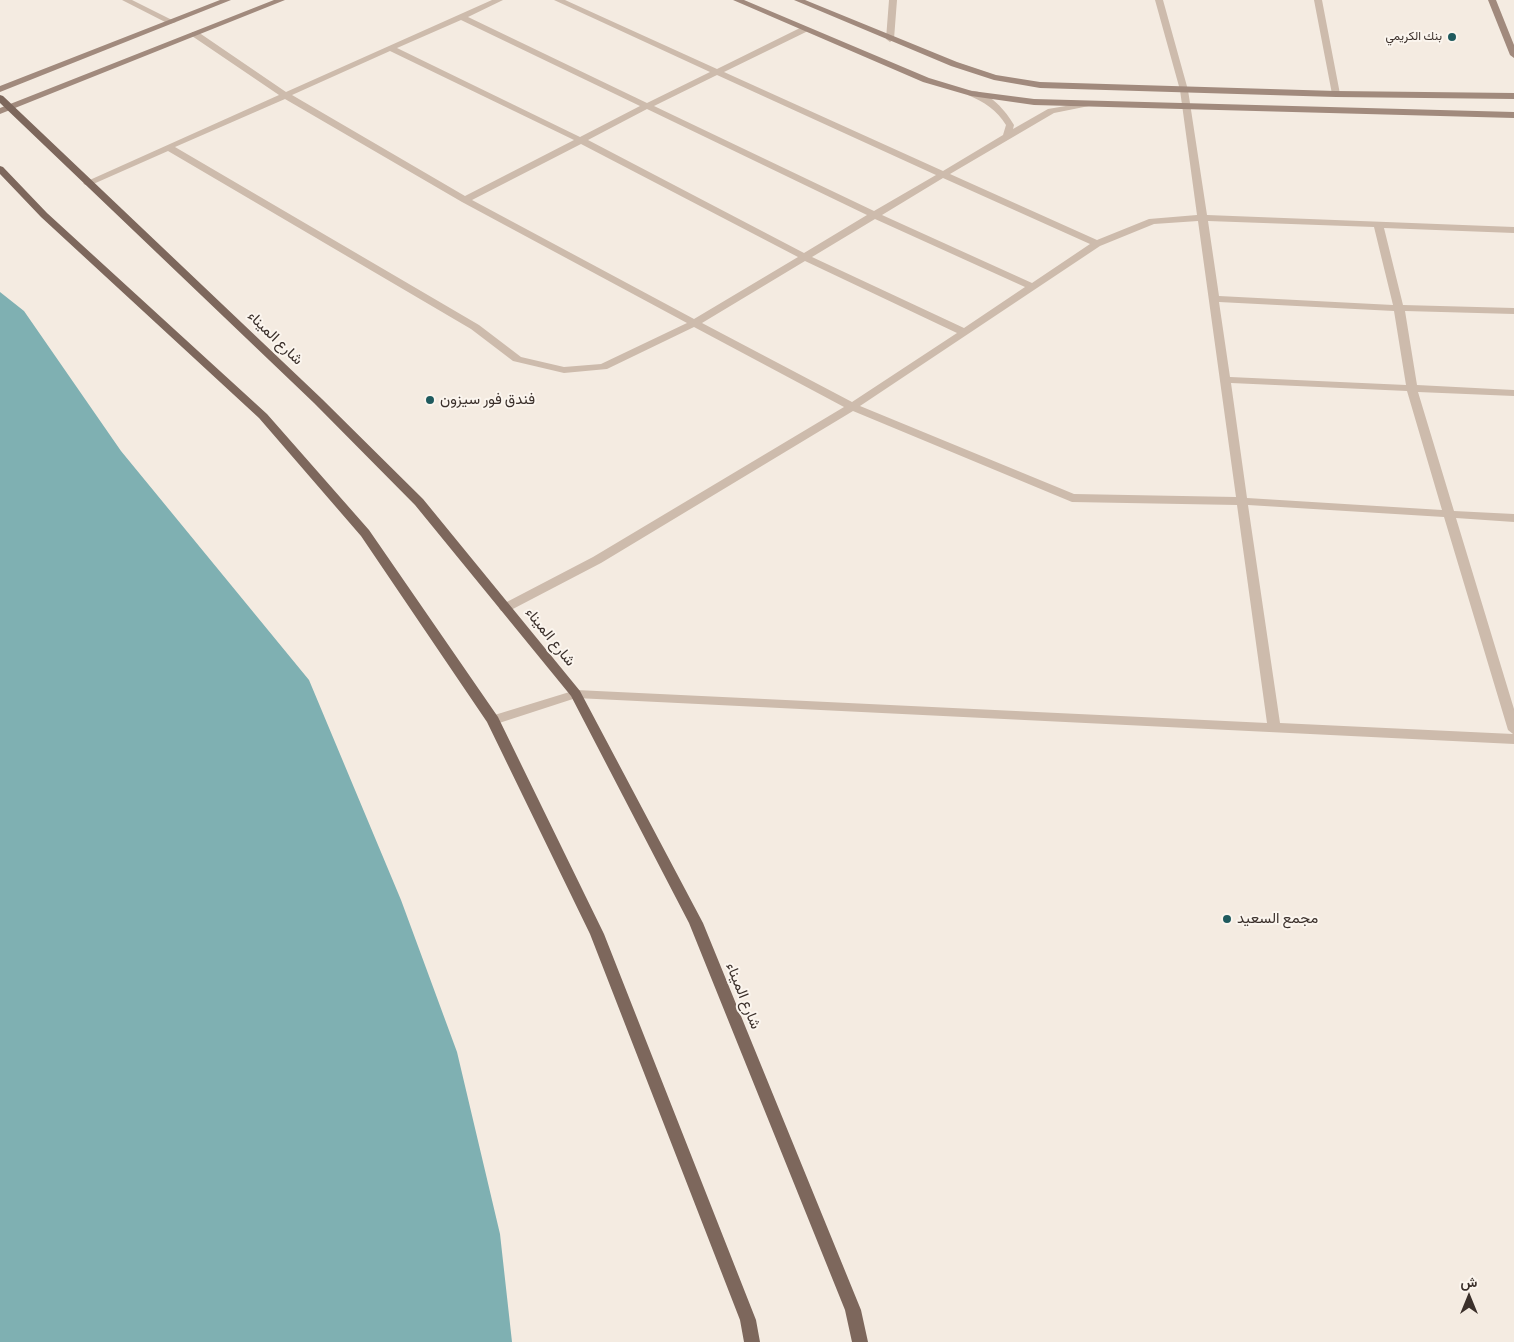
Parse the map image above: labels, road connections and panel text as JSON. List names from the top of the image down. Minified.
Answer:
{"streets":{"main road":["شارع الميناء"]},"places":["بنك الكريمي","فندق فور سيزون","مجمع السعيد"],"north":"top"}
